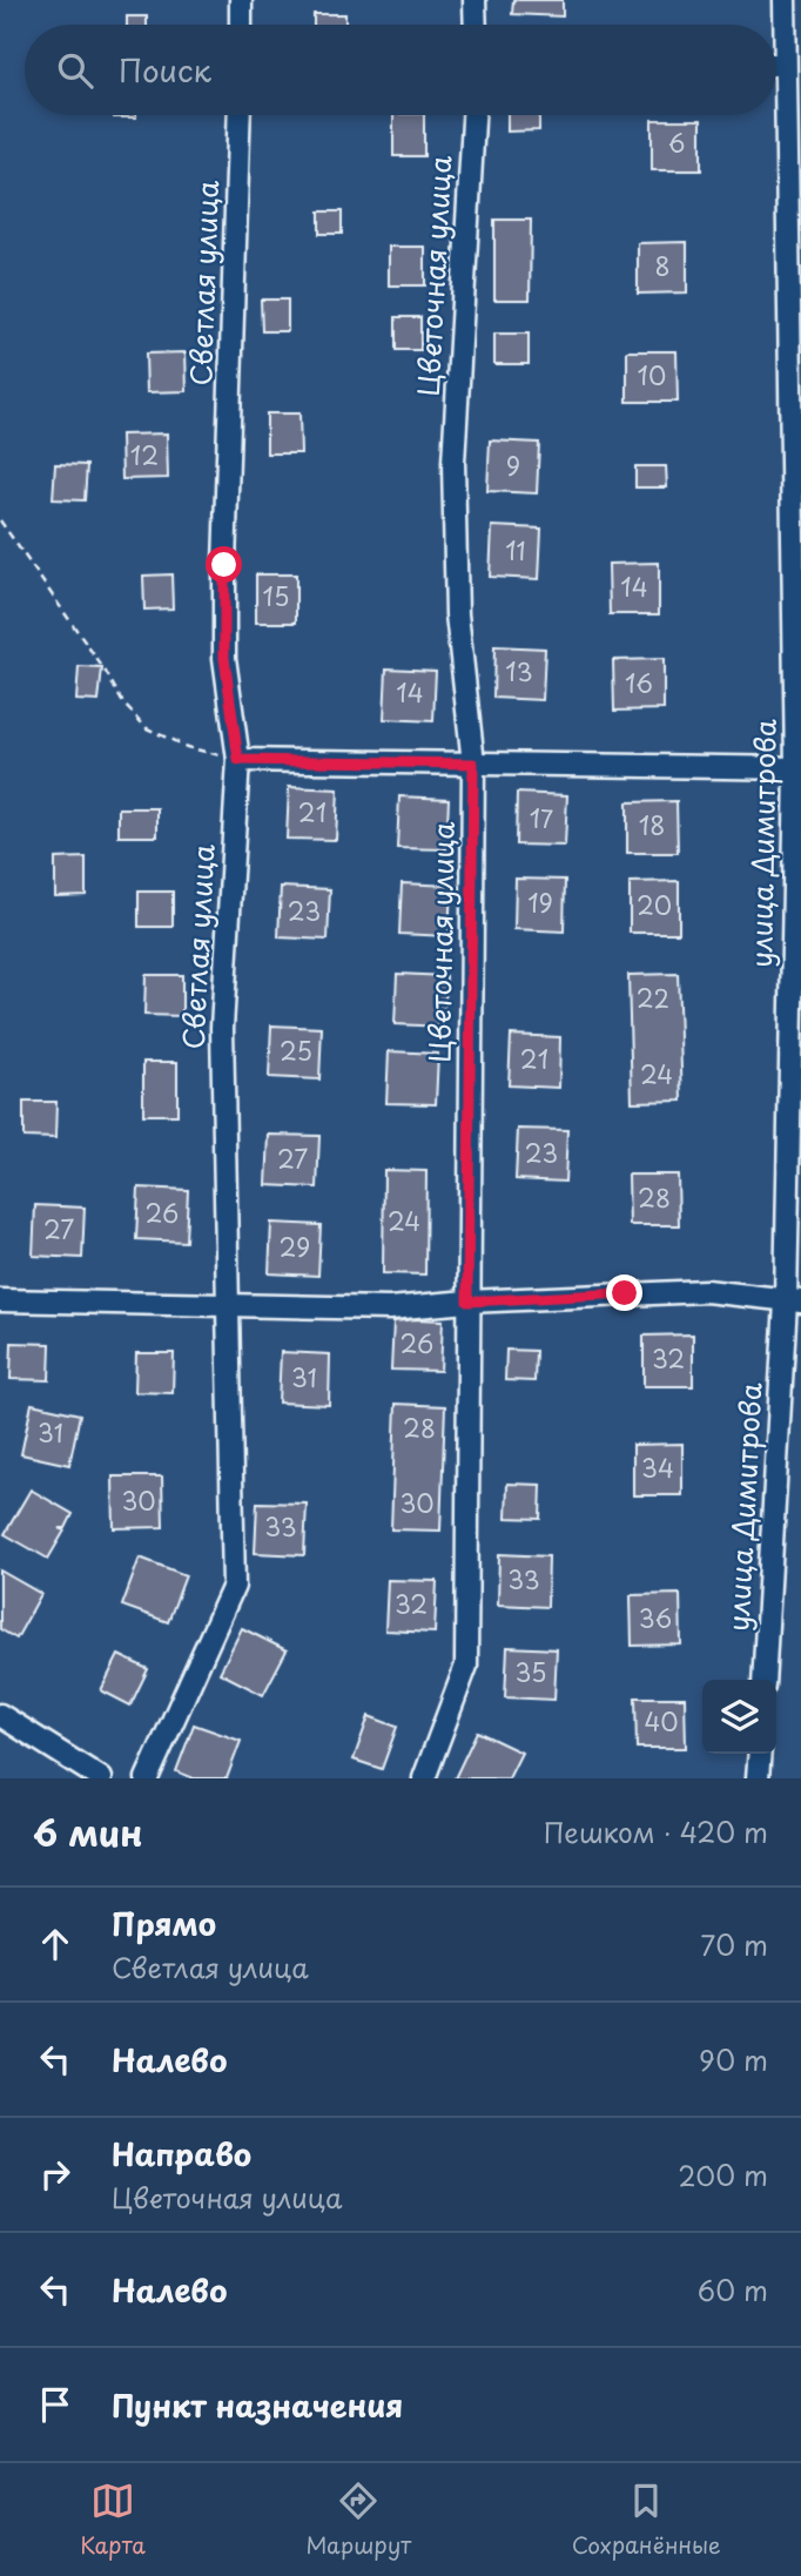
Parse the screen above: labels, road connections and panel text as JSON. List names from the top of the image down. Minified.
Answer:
{"streets":{"street":["Цветочная улица","Светлая улица","улица Димитрова"]},"house_numbers":["6","8","10","12","9","11","14","15","13","16","14","21","17","18","19","20","23","22","25","21","24","23","27","28","26","24","27","29","26","32","31","28","31","34","30","30","33","33","32","36","35","40"],"page":{"search":"Поиск","heading":["6 мин","Пешком · 420 m"],"list":[["Прямо","Светлая улица","70 m"],["Налево","90 m"],["Направо","Цветочная улица","200 m"],["Налево","60 m"],"Пункт назначения"],"nav":["Карта","Маршрут","Сохранённые"]}}
